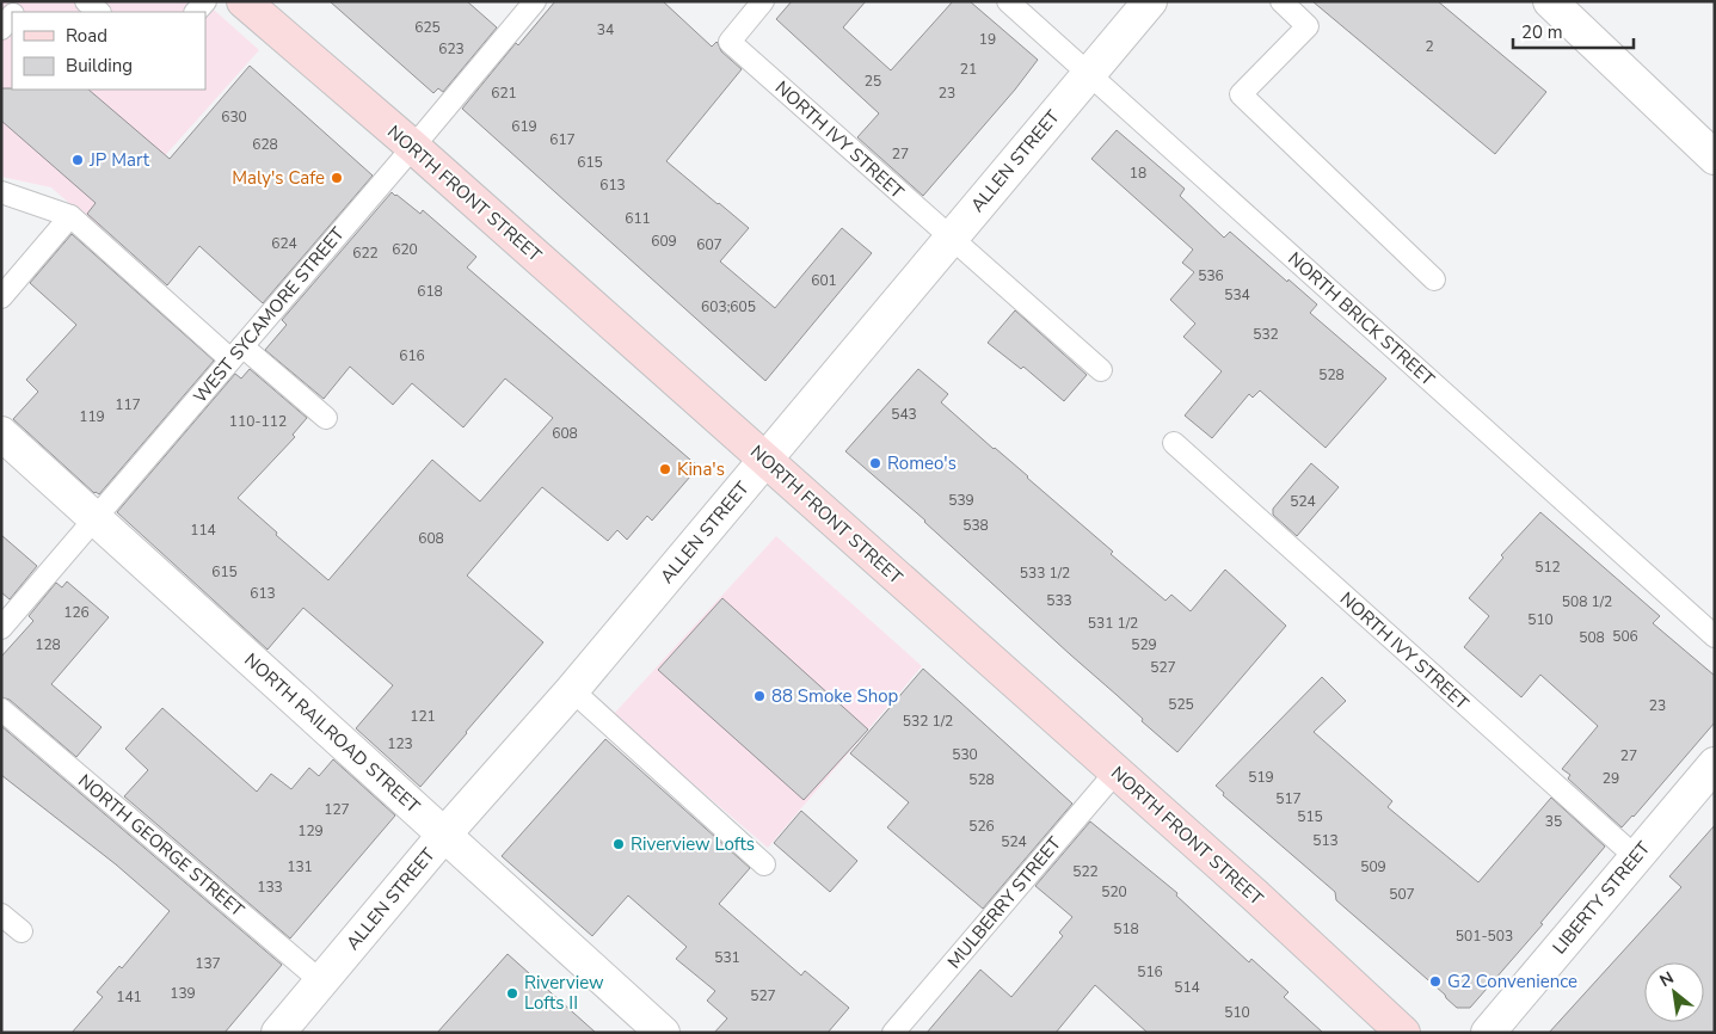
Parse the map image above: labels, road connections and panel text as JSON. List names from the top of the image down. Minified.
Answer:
{"streets":{"street":["ALLEN STREET","NORTH FRONT STREET","NORTH RAILROAD STREET","LIBERTY STREET"],"lane":["NORTH IVY STREET","WEST SYCAMORE STREET","NORTH BRICK STREET","NORTH GEORGE STREET","MULBERRY STREET"]},"crossings":[["NORTH IVY STREET","ALLEN STREET"],["NORTH IVY STREET","LIBERTY STREET"],["ALLEN STREET","NORTH FRONT STREET"],["ALLEN STREET","NORTH BRICK STREET"],["ALLEN STREET","NORTH RAILROAD STREET"],["ALLEN STREET","NORTH GEORGE STREET"],["NORTH FRONT STREET","WEST SYCAMORE STREET"],["NORTH FRONT STREET","MULBERRY STREET"],["WEST SYCAMORE STREET","NORTH RAILROAD STREET"]],"places":["JP Mart","Maly's Cafe","Romeo's","Kina's","88 Smoke Shop","Riverview Lofts","G2 Convenience","Riverview Lofts II"],"house_numbers":["625","34","19","2","623","21","25","621","23","630","619","617","628","27","615","18","613","611","609","624","607","620","622","536","601","618","534","603;605","532","616","528","117","543","119","110-112","608","539","524","538","114","608","512","615","533 1/2","613","533","508 1/2","126","510","531 1/2","506","508","128","529","527","525","23","121","532 1/2","123","530","27","519","29","528","517","127","515","35","526","129","513","524","131","509","522","133","520","507","518","501-503","531","137","516","514","139","527","141","510"],"legend":["Road","Building"],"scale_bar":"20 m","north":"top left"}
